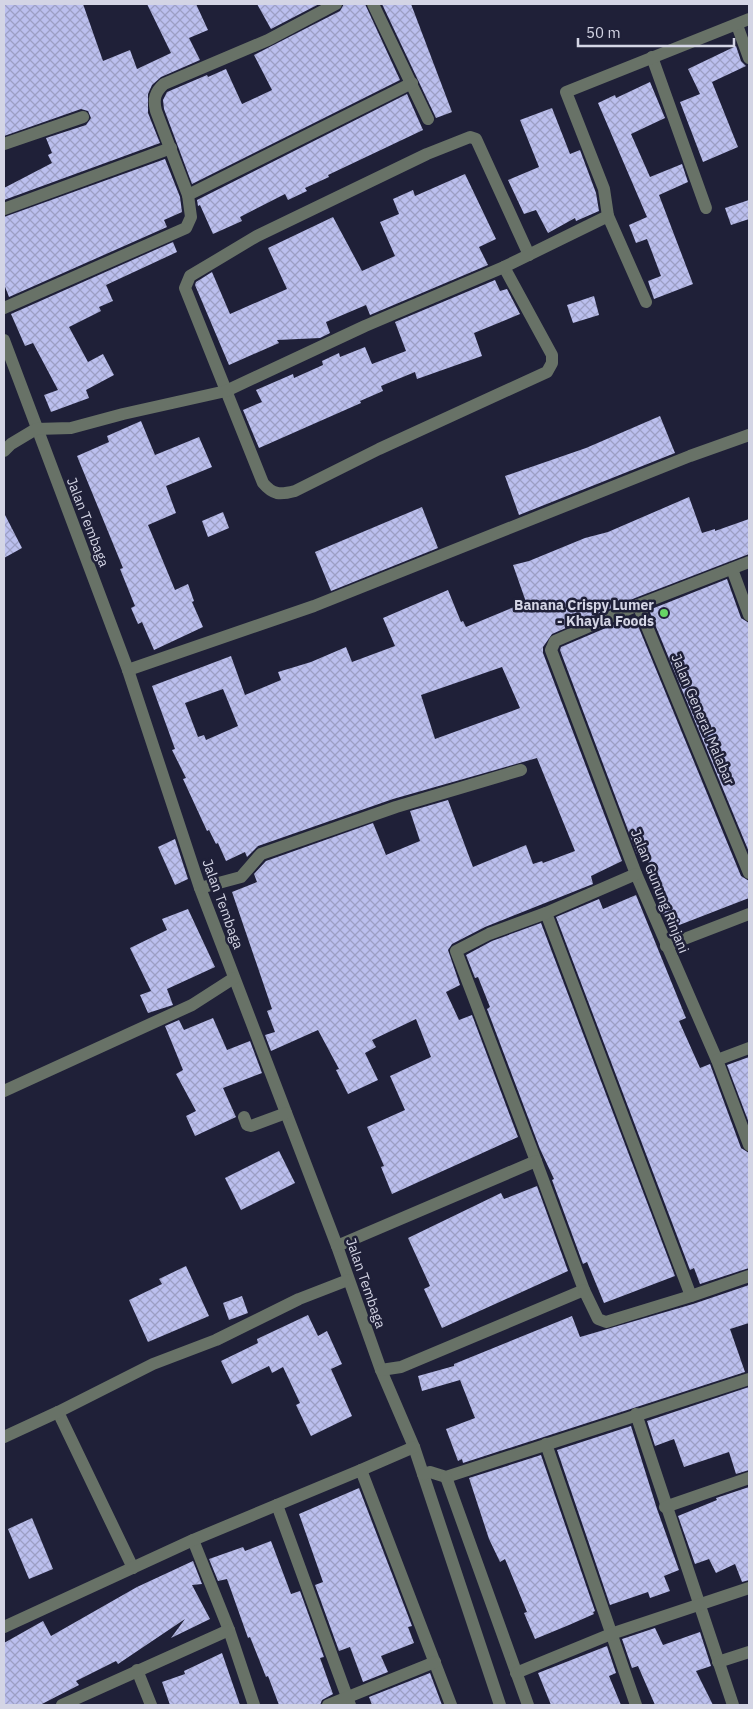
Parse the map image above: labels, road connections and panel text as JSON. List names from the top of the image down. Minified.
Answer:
{"streets":{"street":["Jalan Tembaga","Jalan General Malabar","Jalan Gunung Rinjani"]},"crossings":[["Jalan General Malabar","Jalan Gunung Rinjani"]],"places":["Banana Crispy Lumer - Khayla Foods"],"scale_bar":"50 m"}
